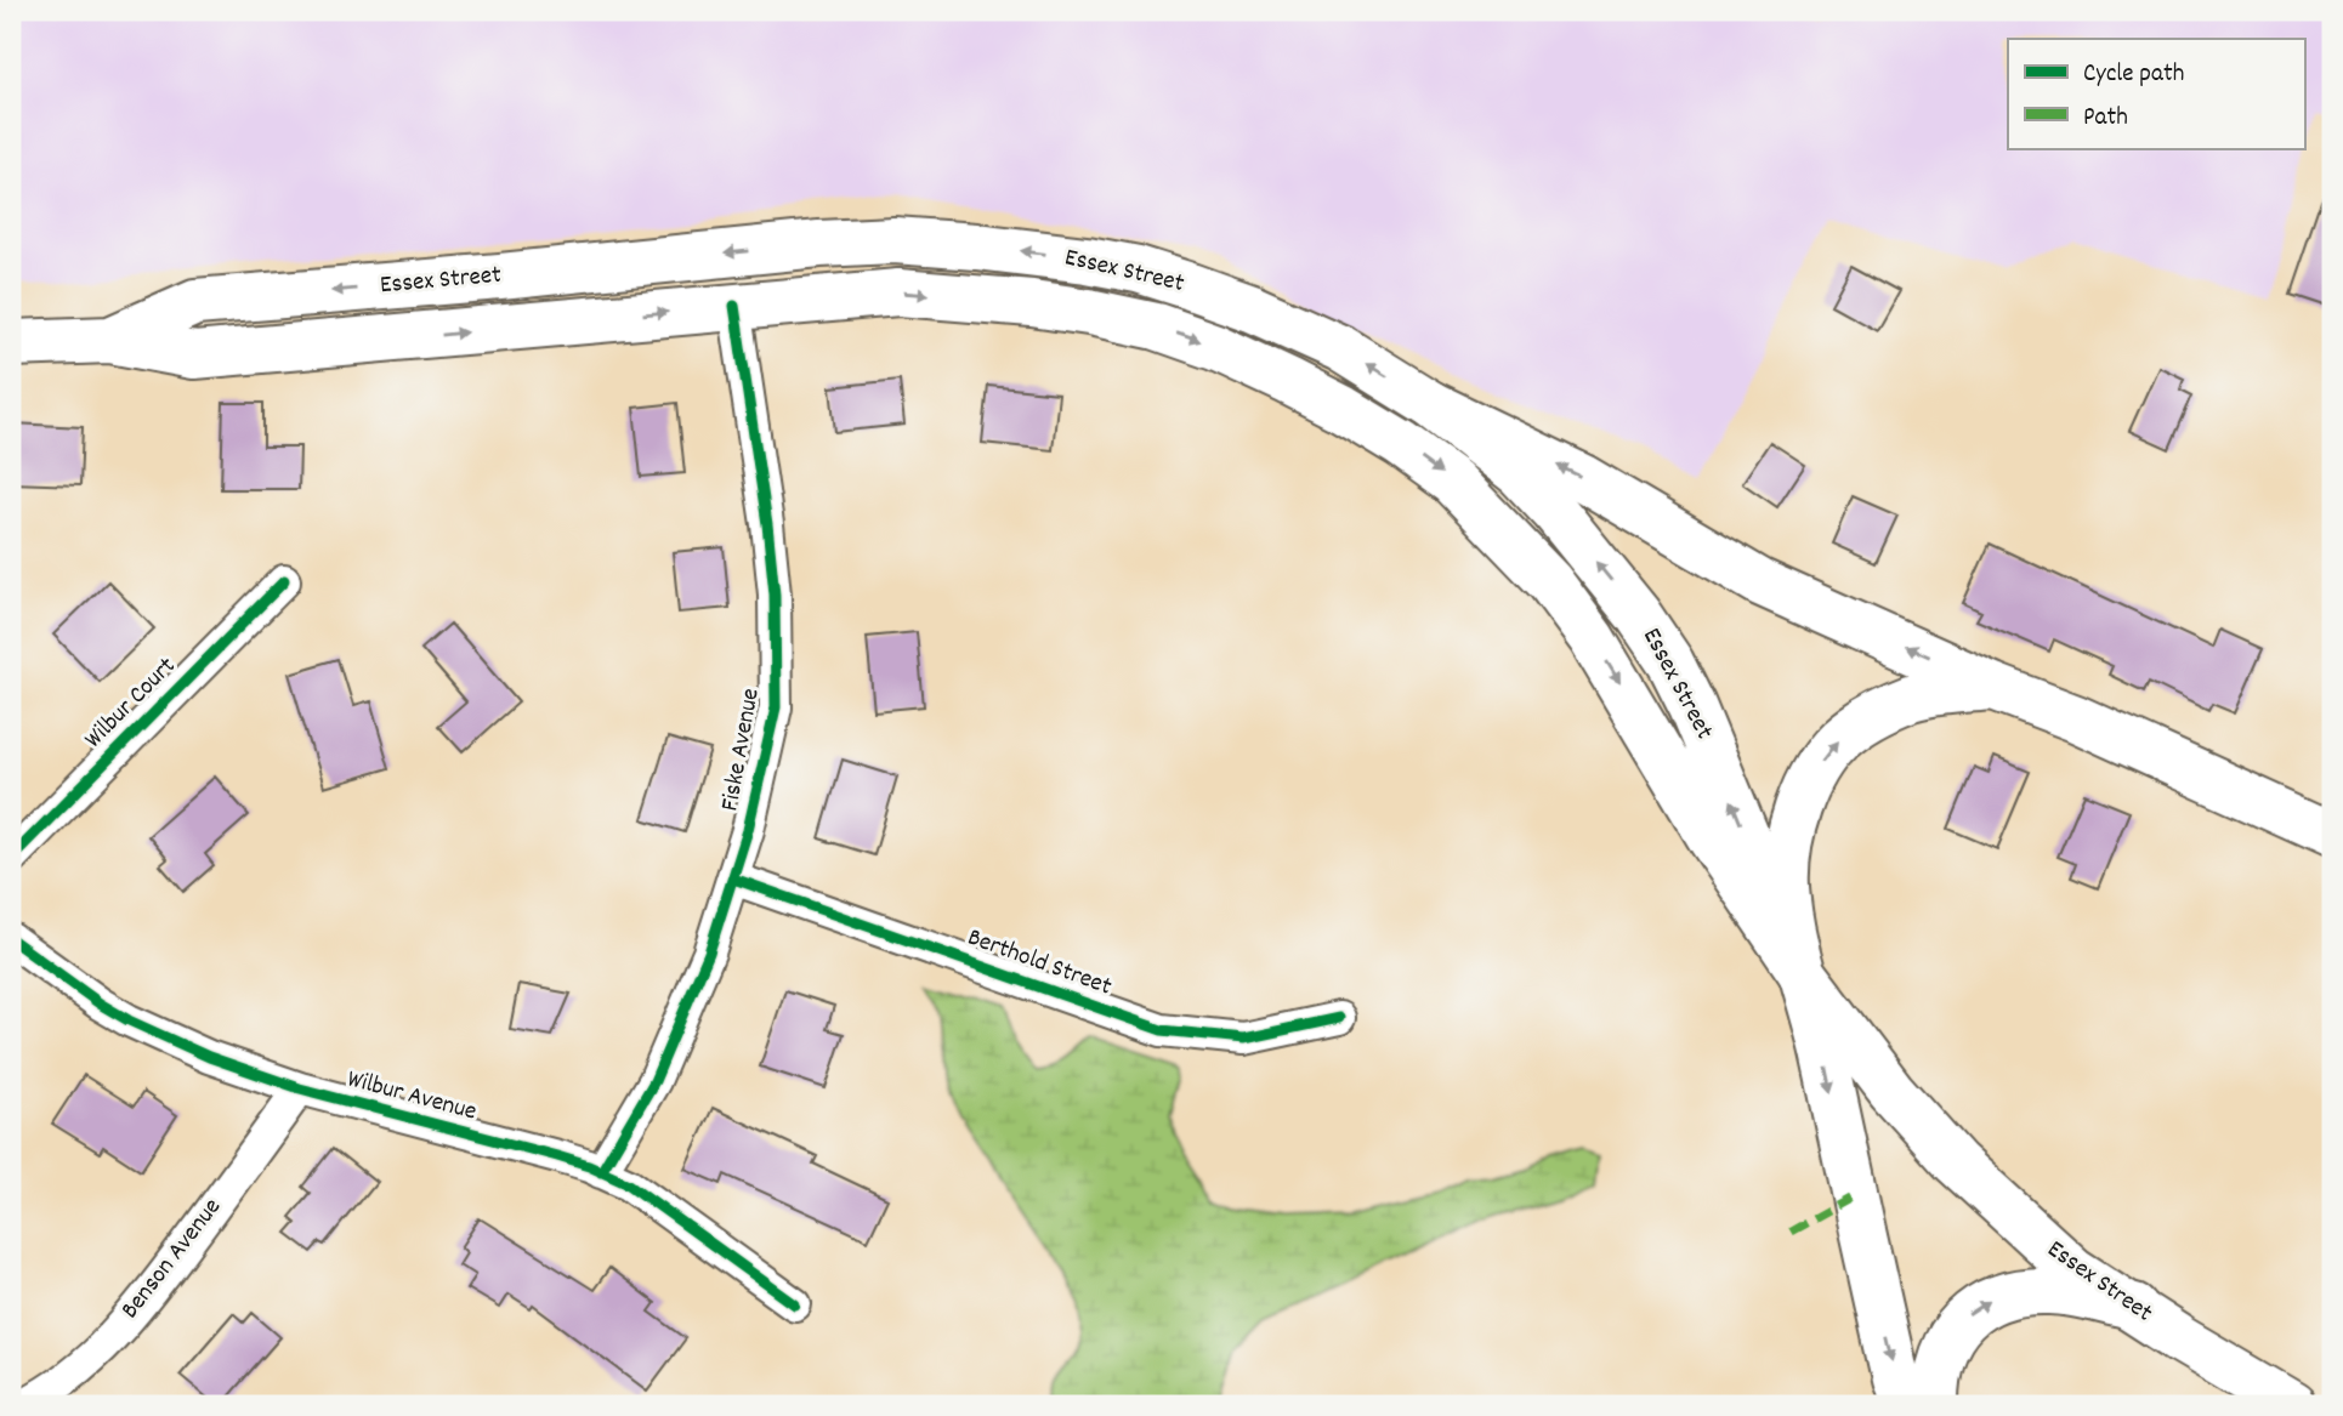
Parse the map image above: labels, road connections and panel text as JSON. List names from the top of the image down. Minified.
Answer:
{"streets":{"main road":["Essex Street"],"street":["Wilbur Court","Fiske Avenue","Berthold Street","Wilbur Avenue","Benson Avenue"]},"crossings":[["Essex Street","Fiske Avenue"],["Fiske Avenue","Berthold Street"],["Fiske Avenue","Wilbur Avenue"],["Wilbur Avenue","Benson Avenue"]],"legend":["Cycle path","Path"]}
